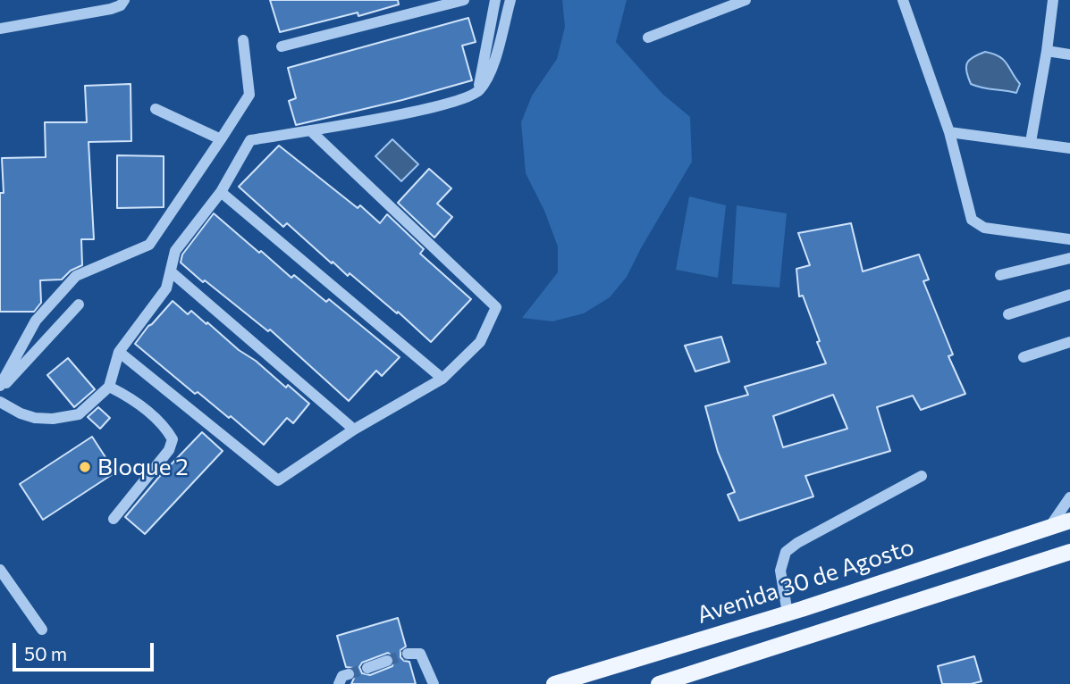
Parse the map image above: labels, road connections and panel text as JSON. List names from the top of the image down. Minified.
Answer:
{"streets":{"main road":["Avenida 30 de Agosto"]},"places":["Bloque 2"],"scale_bar":"50 m"}
